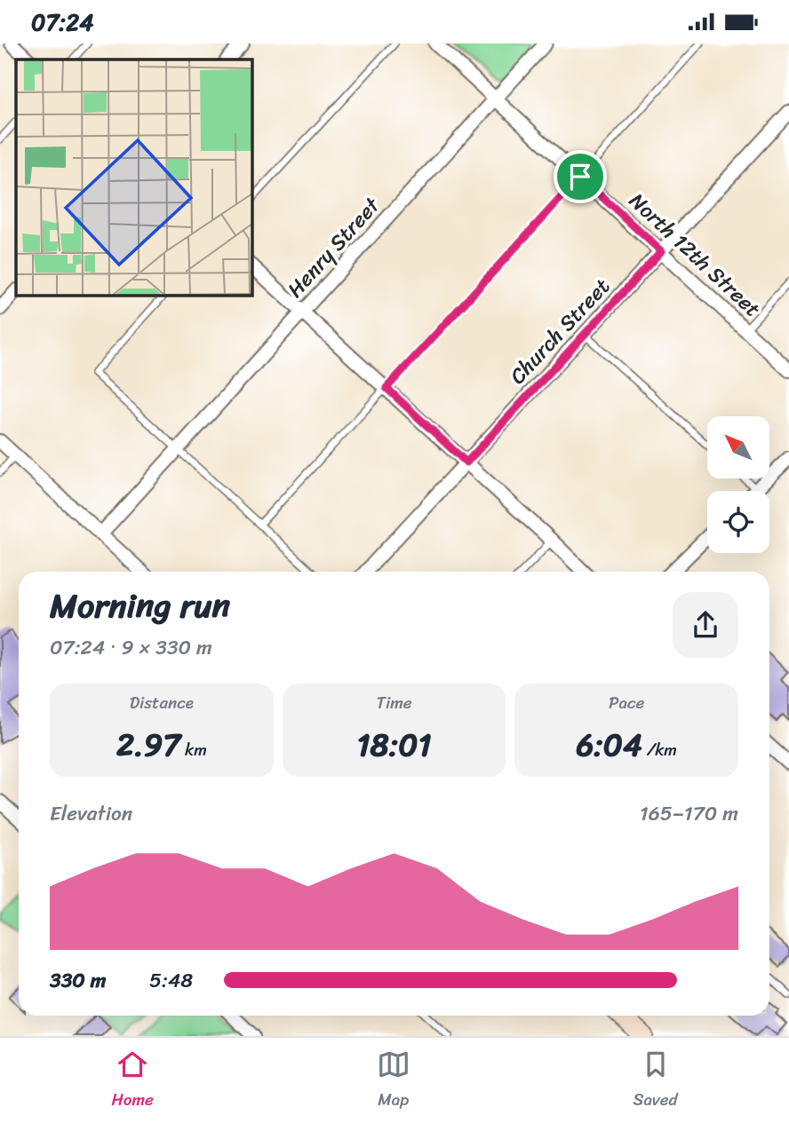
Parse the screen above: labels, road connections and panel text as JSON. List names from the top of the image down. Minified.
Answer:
{"streets":{"street":["Henry Street","North 12th Street","Church Street"]},"crossings":[["Henry Street","North 12th Street"],["North 12th Street","Church Street"]],"north":"top left","page":{"status":"07:24","heading":["Morning run","07:24 · 9 × 330 m"],"stats":[["Distance","2.97 km"],["Time","18:01"],["Pace","6:04 /km"]],"chart":["Elevation","165–170 m"],"list":[{"name":"330 m","note":"5:48"}],"tabs":["Home","Map","Saved"]}}
